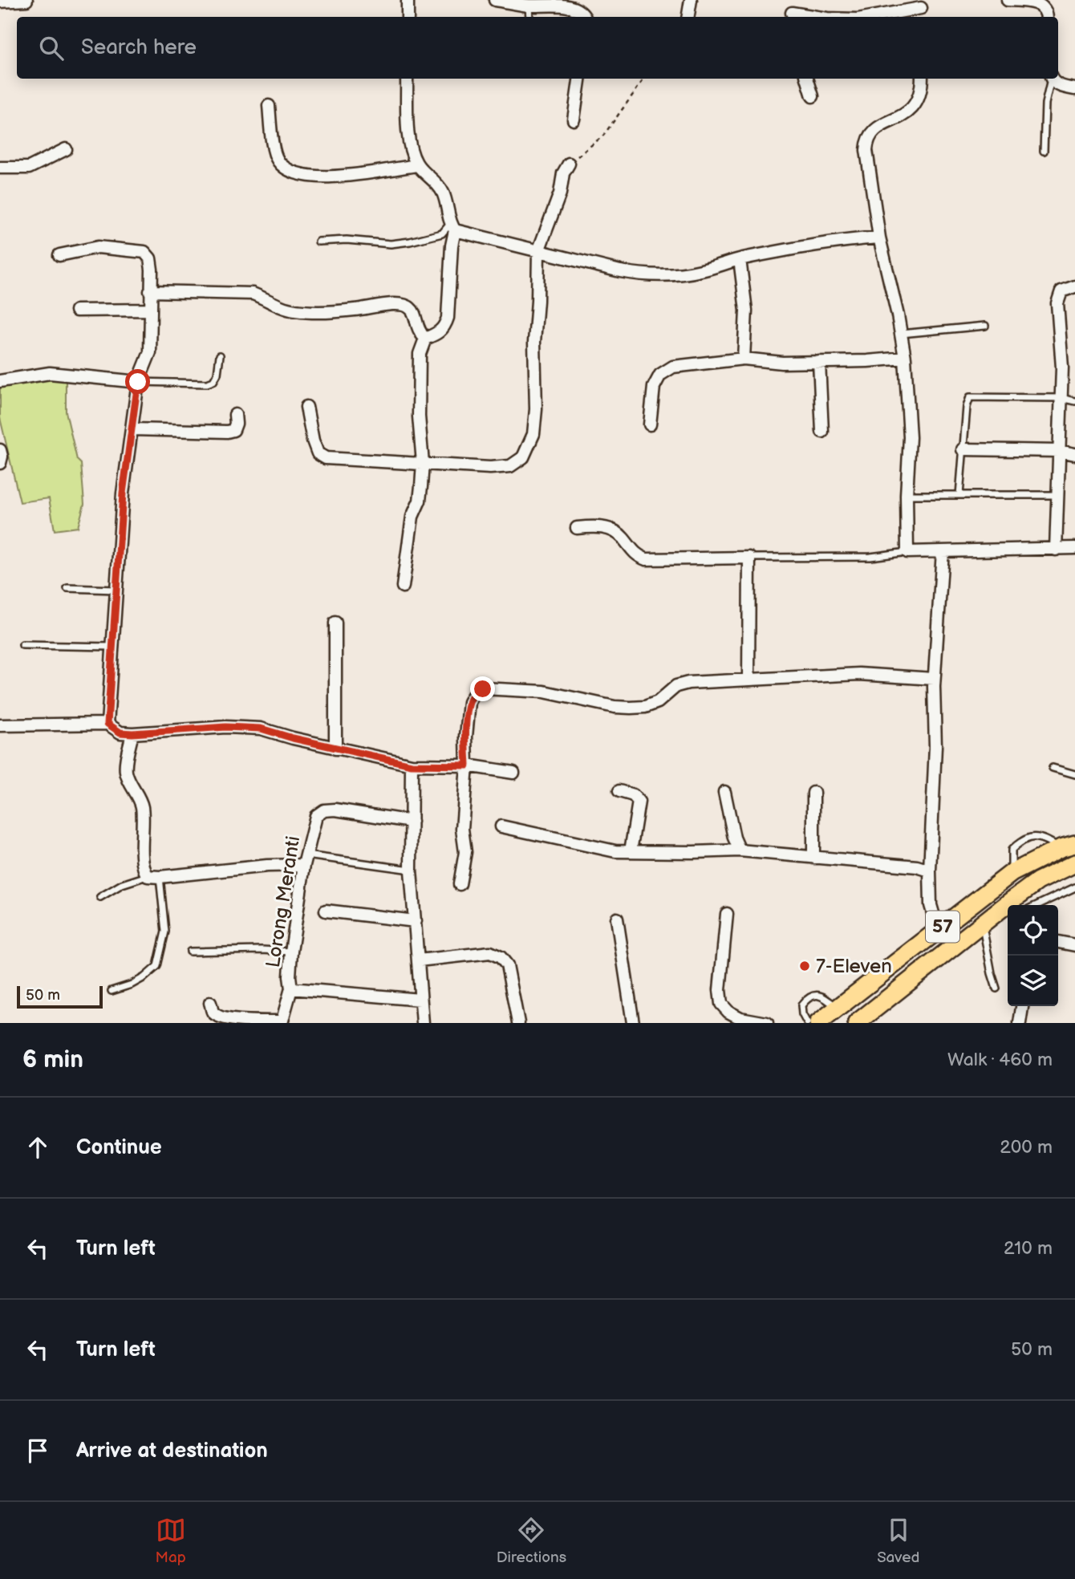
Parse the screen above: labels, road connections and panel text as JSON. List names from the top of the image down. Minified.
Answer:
{"streets":{"main road":["57"],"street":["Lorong Meranti"]},"places":["7-Eleven"],"scale_bar":"50 m","page":{"search":"Search here","scale":"50 m","heading":["6 min","Walk · 460 m"],"list":[["Continue","200 m"],["Turn left","210 m"],["Turn left","50 m"],"Arrive at destination"],"nav":["Map","Directions","Saved"]}}
